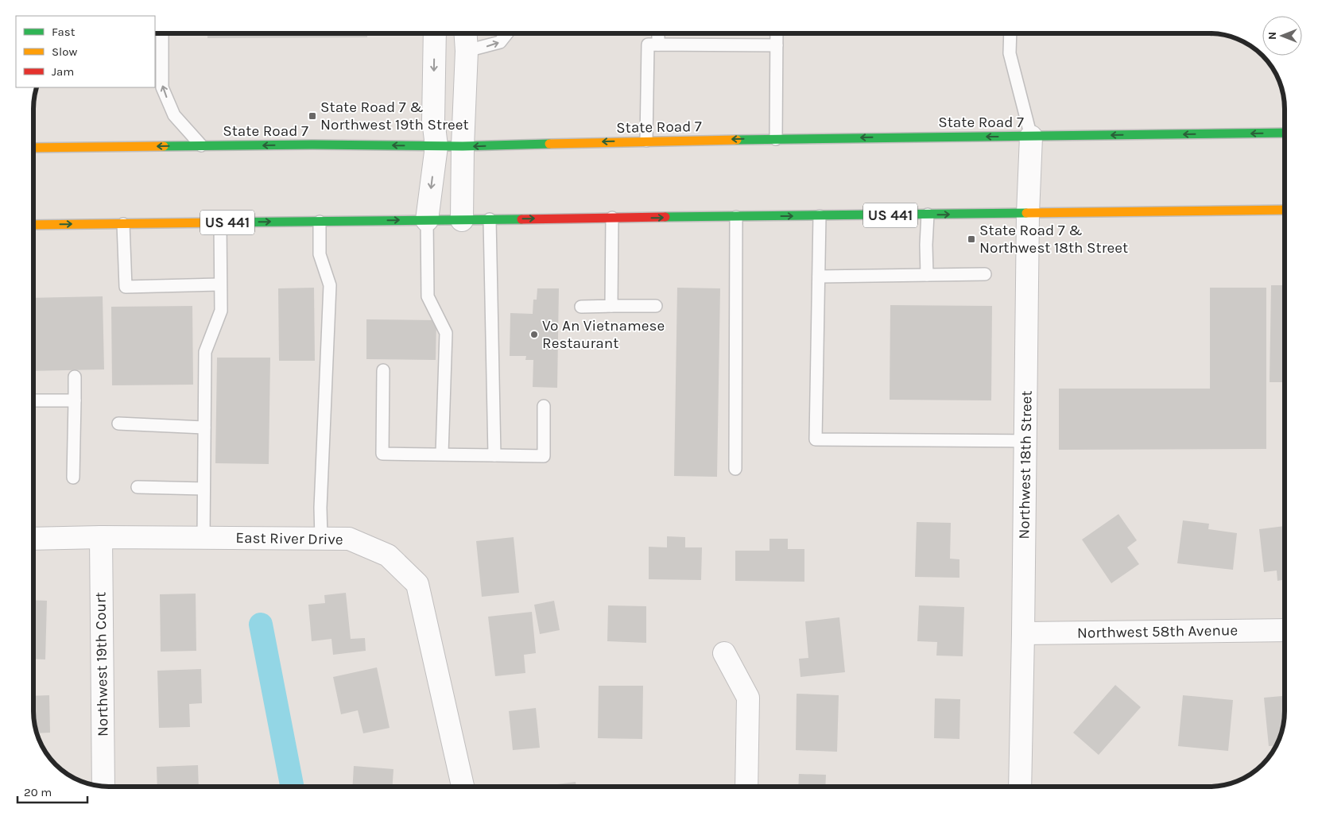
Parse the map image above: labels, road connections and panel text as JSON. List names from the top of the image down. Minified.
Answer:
{"streets":{"main road":["State Road 7","US 441"],"street":["Northwest 18th Street","East River Drive","Northwest 58th Avenue","Northwest 19th Court"]},"crossings":[["State Road 7","Northwest 18th Street"],["US 441","Northwest 18th Street"],["Northwest 18th Street","Northwest 58th Avenue"],["East River Drive","Northwest 19th Court"]],"places":{"transit":["State Road 7 & Northwest 19th Street","State Road 7 & Northwest 18th Street"],"other":["Vo An Vietnamese Restaurant"]},"legend":["Fast","Slow","Jam"],"scale_bar":"20 m","north":"left"}
